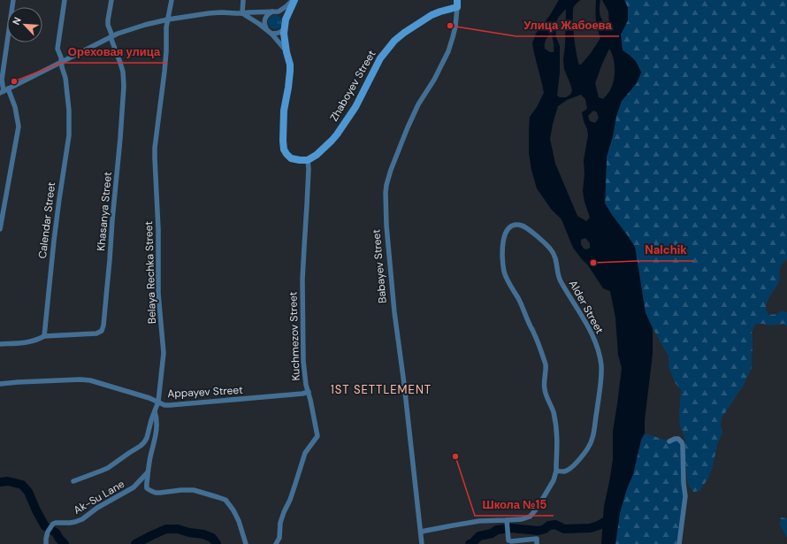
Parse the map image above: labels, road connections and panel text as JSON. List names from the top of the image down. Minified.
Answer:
{"streets":{"street":["Zhaboyev Street","Khasanya Street","Calendar Street","Babayev Street","Belaya Rechka Street","Alder Street","Kuchmezov Street","Appayev Street","Ak-Su Lane"]},"crossings":[["Zhaboyev Street","Babayev Street"],["Zhaboyev Street","Kuchmezov Street"],["Khasanya Street","Calendar Street"],["Babayev Street","Alder Street"],["Belaya Rechka Street","Appayev Street"],["Kuchmezov Street","Appayev Street"]],"districts":["1ST SETTLEMENT"],"places":["Улица Жабоева","Ореховая улица","Nalchik","Школа №15"],"north":"top left"}
